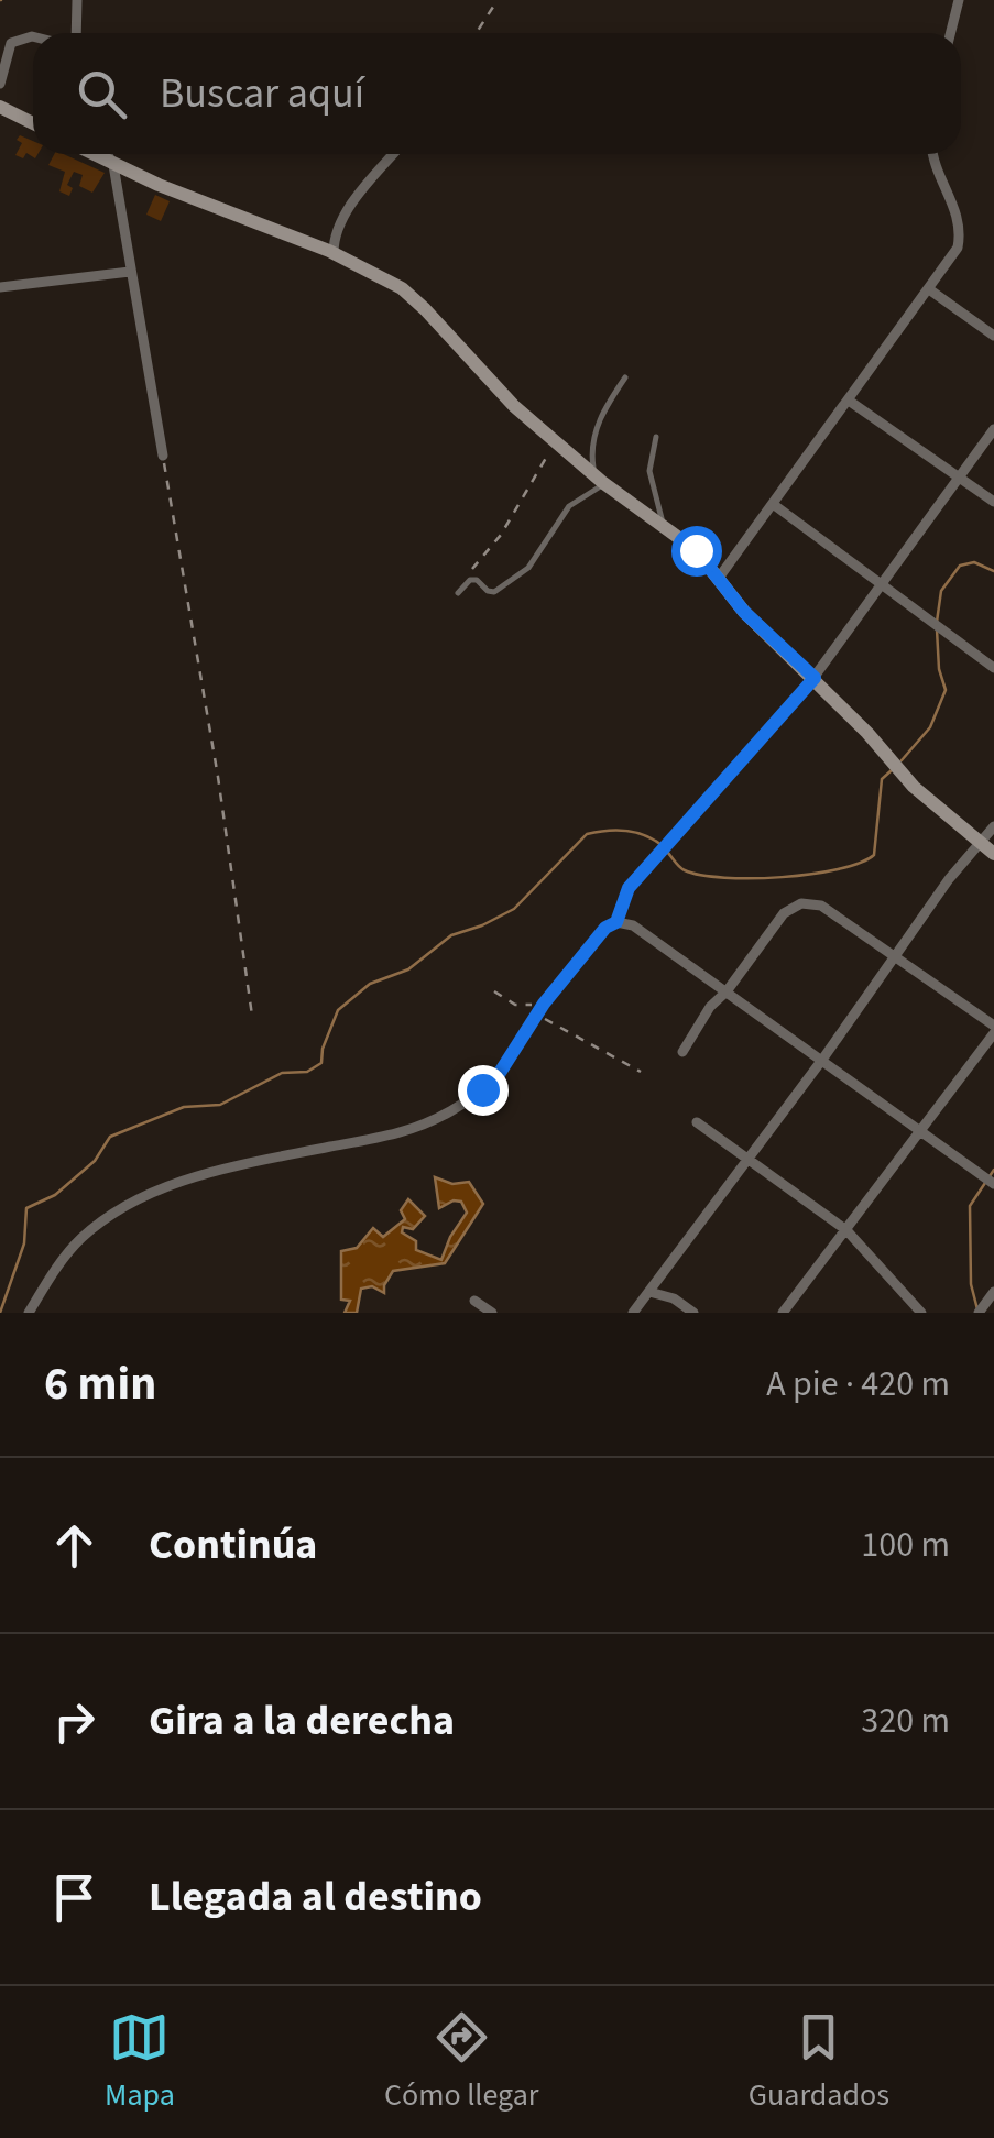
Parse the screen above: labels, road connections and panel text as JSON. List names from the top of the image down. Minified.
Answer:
{"page":{"search":"Buscar aquí","heading":["6 min","A pie · 420 m"],"list":[["Continúa","100 m"],["Gira a la derecha","320 m"],"Llegada al destino"],"nav":["Mapa","Cómo llegar","Guardados"]}}
